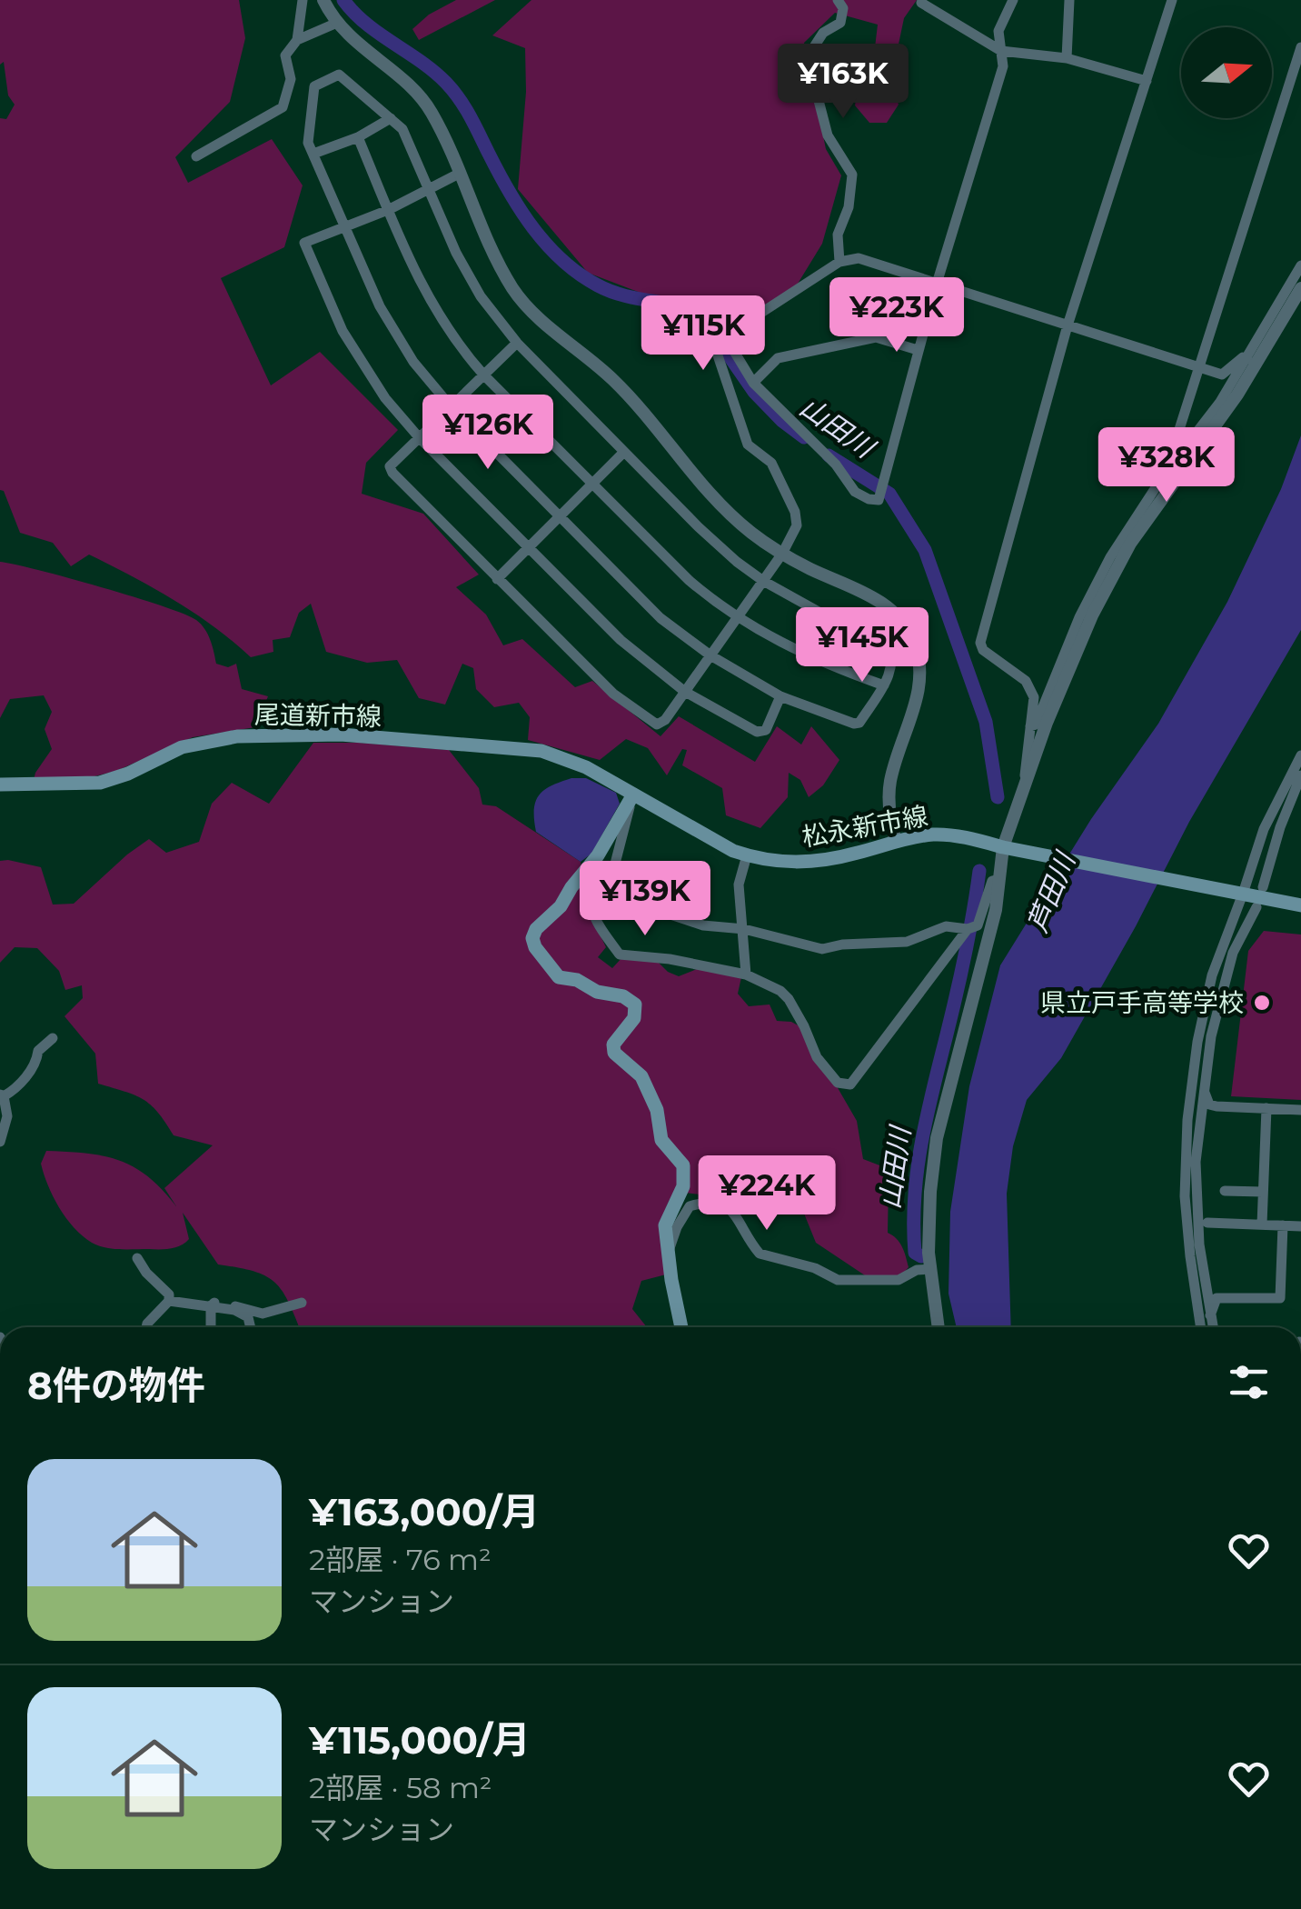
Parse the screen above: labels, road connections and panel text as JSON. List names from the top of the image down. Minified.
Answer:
{"streets":{"main road":["尾道新市線","松永新市線"]},"crossings":[["尾道新市線","松永新市線"]],"water":["山田川","芦田川"],"places":["県立戸手高等学校"],"north":"right","page":{"price":["¥163K","¥223K","¥115K","¥126K","¥328K","¥145K","¥139K","¥224K"],"heading":"8件の物件","list":[{"name":"¥163,000/月","note":"2部屋 · 76 m² · マンション"},{"name":"¥115,000/月","note":"2部屋 · 58 m² · マンション"}]}}
